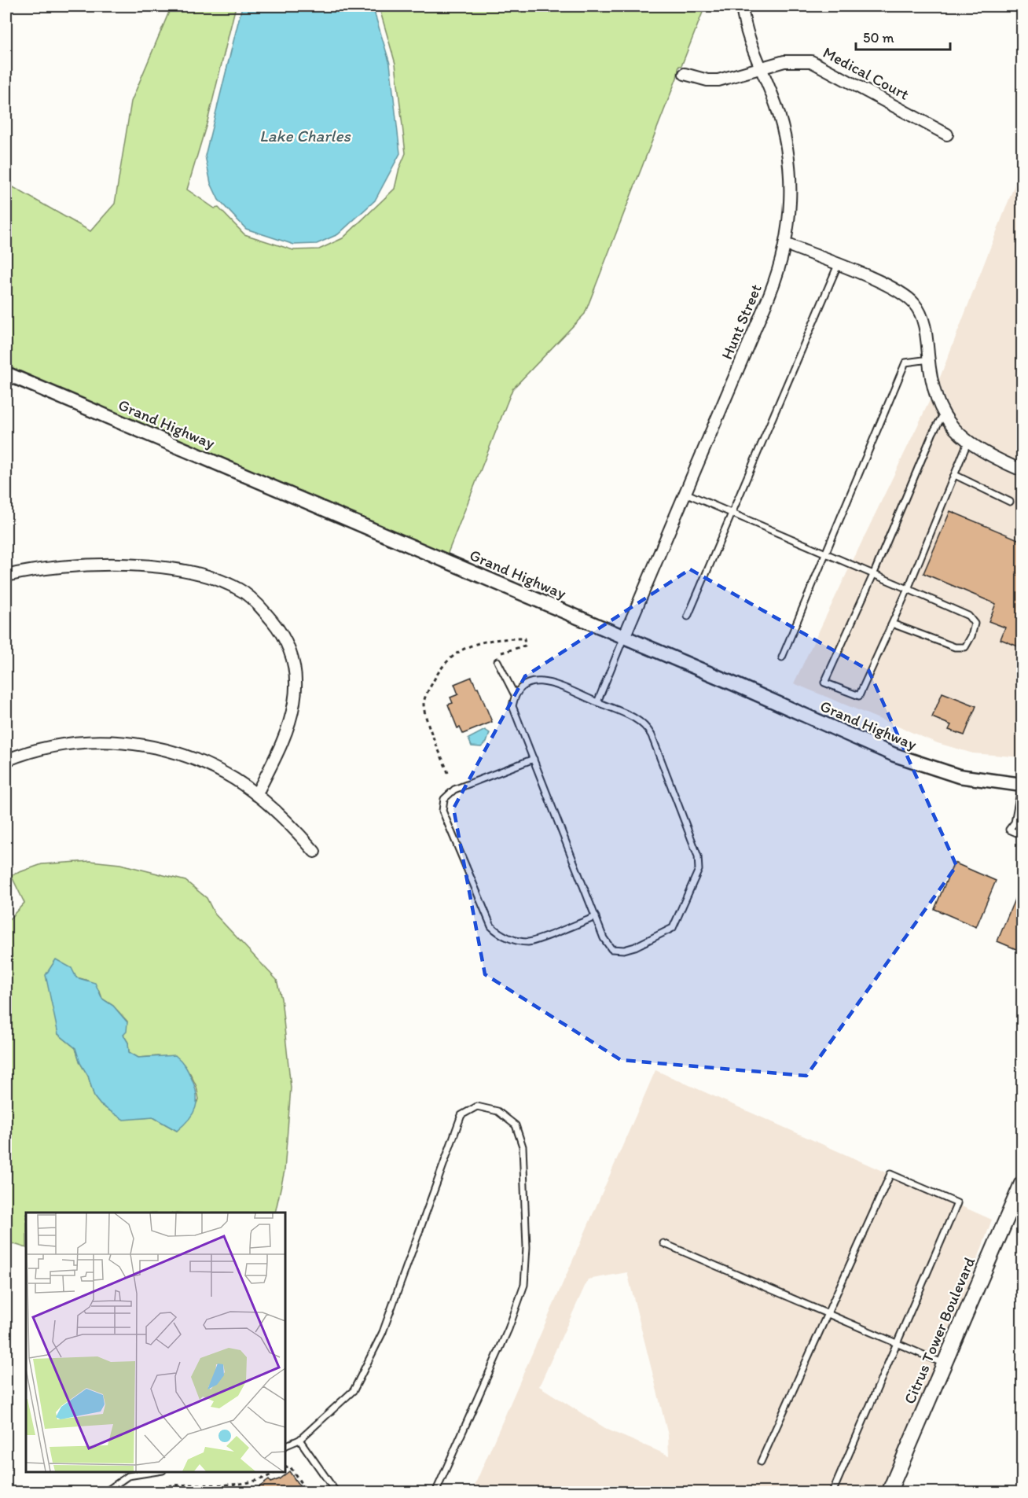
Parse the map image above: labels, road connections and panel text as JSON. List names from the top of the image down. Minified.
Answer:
{"streets":{"main road":["Citrus Tower Boulevard"],"street":["Medical Court","Hunt Street","Grand Highway"]},"crossings":[["Medical Court","Hunt Street"],["Hunt Street","Grand Highway"]],"water":["Lake Charles"],"scale_bar":"50 m"}
